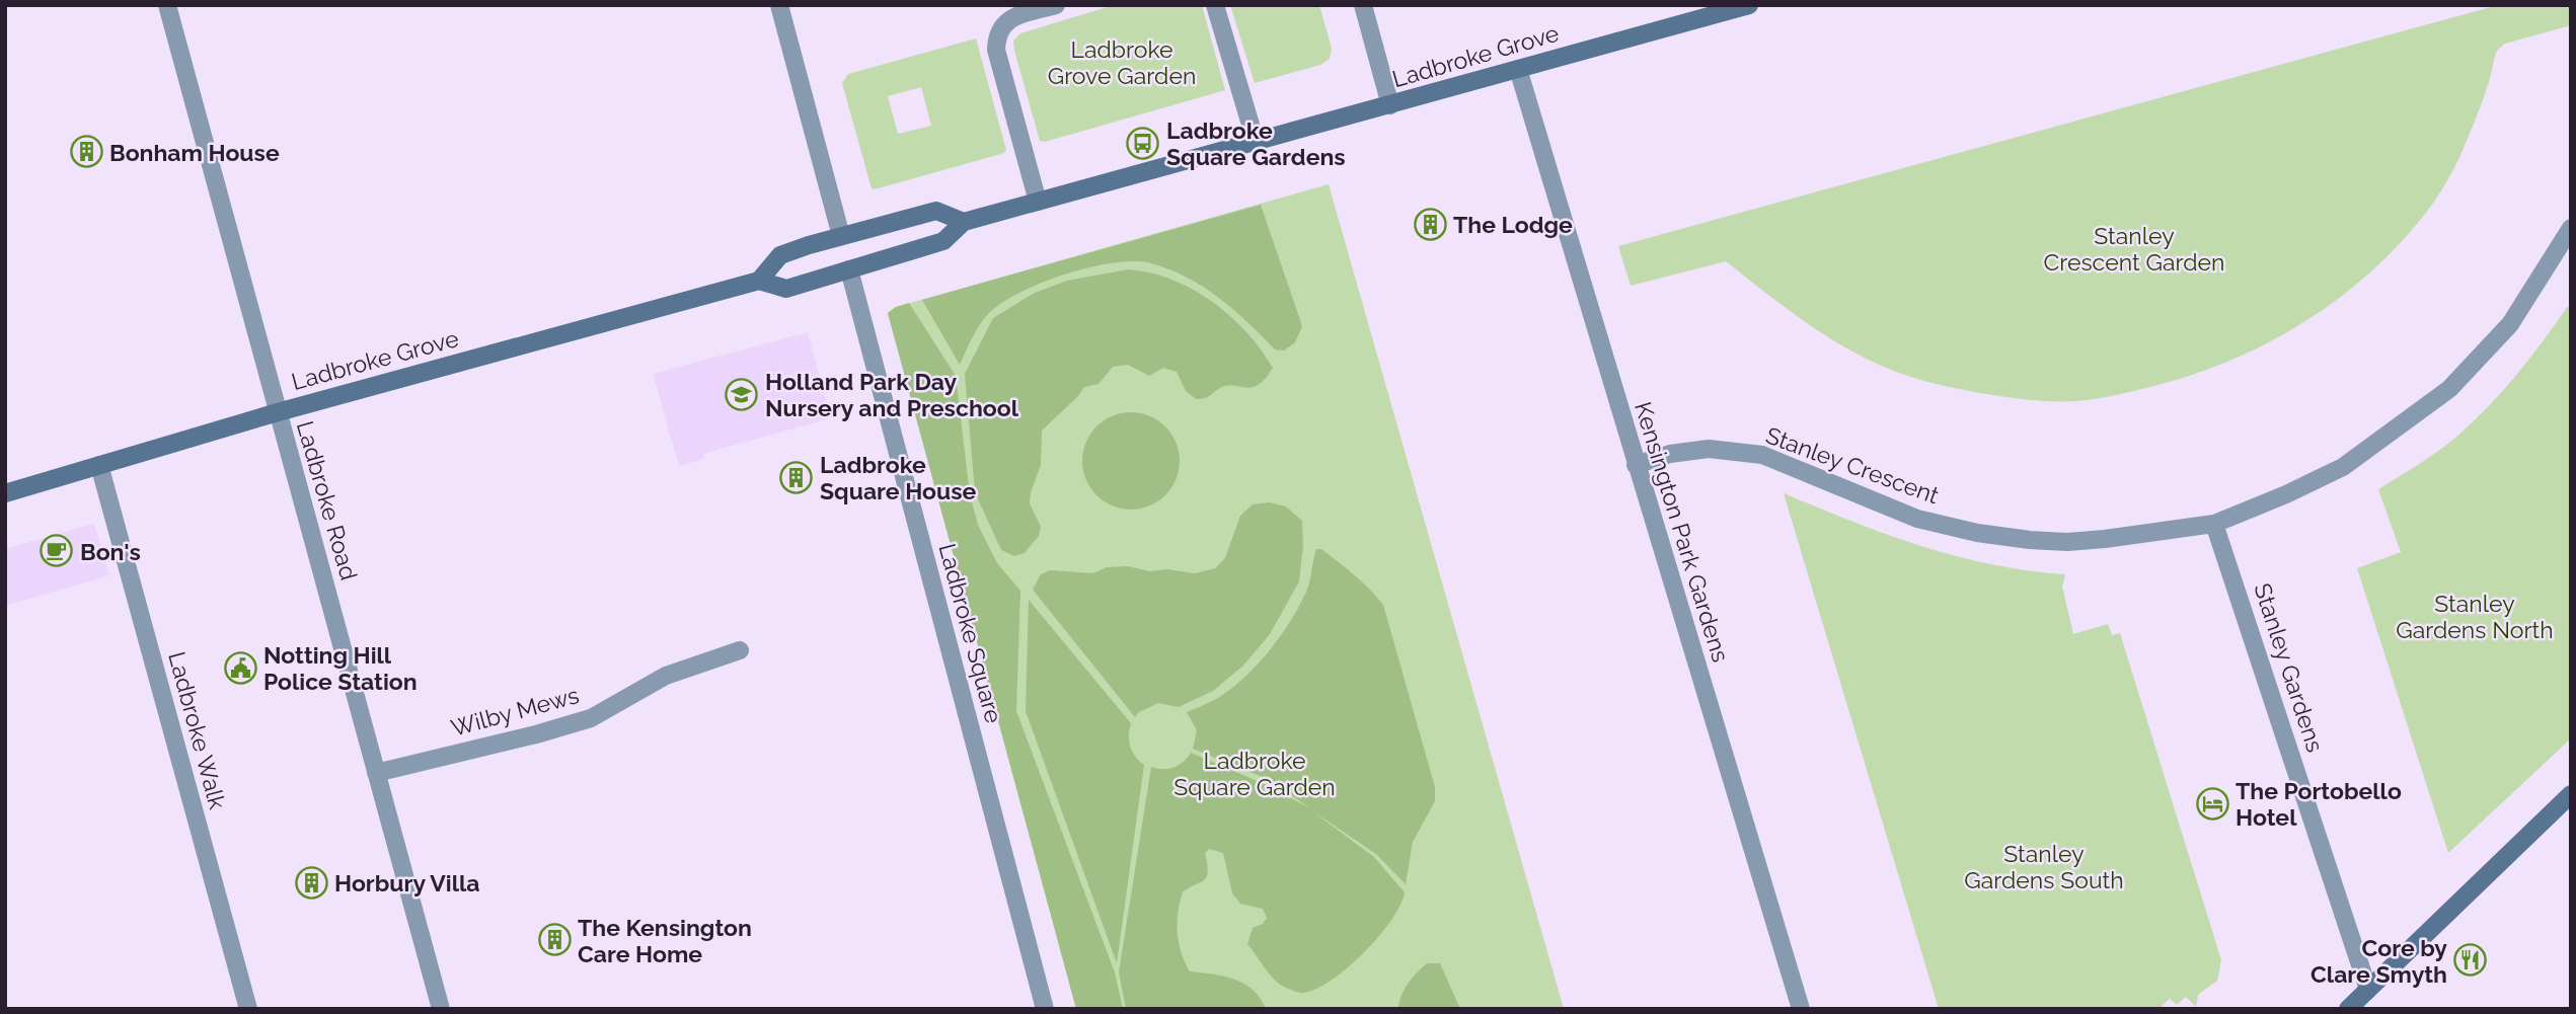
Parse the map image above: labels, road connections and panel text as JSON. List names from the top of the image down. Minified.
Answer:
{"streets":{"main road":["Ladbroke Grove"],"street":["Stanley Crescent","Ladbroke Road","Kensington Park Gardens","Ladbroke Square","Stanley Gardens","Wilby Mews","Ladbroke Walk"]},"crossings":[["Ladbroke Grove","Ladbroke Road"],["Ladbroke Grove","Kensington Park Gardens"],["Ladbroke Grove","Ladbroke Square"],["Ladbroke Grove","Ladbroke Walk"],["Stanley Crescent","Kensington Park Gardens"],["Stanley Crescent","Stanley Gardens"],["Ladbroke Road","Wilby Mews"]],"parks":["Ladbroke Grove Garden","Stanley Crescent Garden","Stanley Gardens North","Ladbroke Square Garden","Stanley Gardens South"],"places":{"bus stop":["Ladbroke Square Gardens"],"building":["Bonham House","The Lodge","Ladbroke Square House","Horbury Villa","The Kensington Care Home"],"school or university":["Holland Park Day Nursery and Preschool"],"cafe":["Bon's"],"public building":["Notting Hill Police Station"],"hotel":["The Portobello Hotel"],"restaurant":["Core by Clare Smyth"]}}
